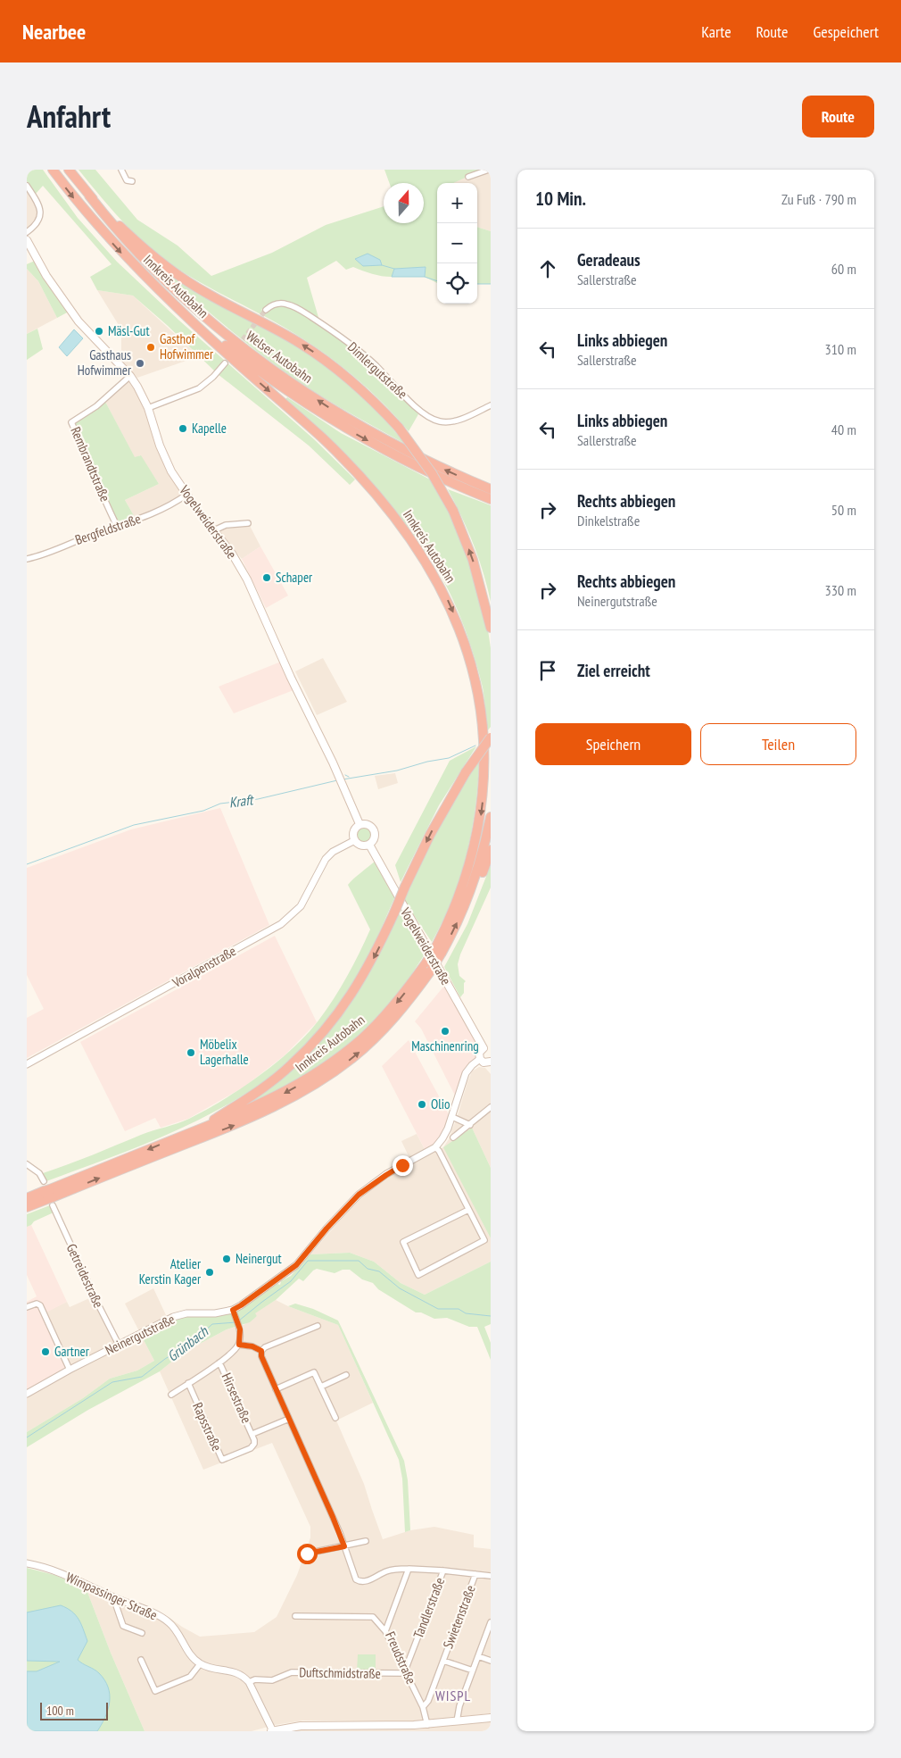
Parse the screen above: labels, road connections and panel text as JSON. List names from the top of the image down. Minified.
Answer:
{"streets":{"highway":["Innkreis Autobahn","Welser Autobahn"],"main road":["Vogelweiderstraße"],"street":["Dimlergutstraße","Rembrandtstraße","Bergfeldstraße","Voralpenstraße","Getreidestraße","Neinergutstraße","Hirsestraße","Rapsstraße","Wimpassinger Straße","Tandlerstraße","Swietenstraße","Freudstraße","Duftschmidstraße"]},"crossings":[["Innkreis Autobahn","Welser Autobahn"],["Innkreis Autobahn","Getreidestraße"],["Rembrandtstraße","Vogelweiderstraße"],["Rembrandtstraße","Bergfeldstraße"],["Vogelweiderstraße","Bergfeldstraße"],["Vogelweiderstraße","Voralpenstraße"],["Getreidestraße","Neinergutstraße"],["Hirsestraße","Rapsstraße"],["Tandlerstraße","Freudstraße"],["Tandlerstraße","Duftschmidstraße"],["Swietenstraße","Freudstraße"],["Freudstraße","Duftschmidstraße"]],"districts":["WISPL"],"water":["Kraft","Grünbach"],"places":["Mäsl-Gut","Gasthof Hofwimmer","Gasthaus Hofwimmer","Kapelle","Schaper","Maschinenring","Möbelix Lagerhalle","Olio","Neinergut","Atelier Kerstin Kager","Gartner"],"scale_bar":"100 m","north":"top","page":{"header":"Nearbee","nav":["Karte","Route","Gespeichert"],"title":"Anfahrt","buttons":["Route",["Speichern","Teilen"]],"heading":["10 Min.","Zu Fuß · 790 m"],"map_buttons":["+","−"],"list":[["Geradeaus","Sallerstraße","60 m"],["Links abbiegen","Sallerstraße","310 m"],["Links abbiegen","Sallerstraße","40 m"],["Rechts abbiegen","Dinkelstraße","50 m"],["Rechts abbiegen","Neinergutstraße","330 m"],"Ziel erreicht"],"scale":"100 m"}}
